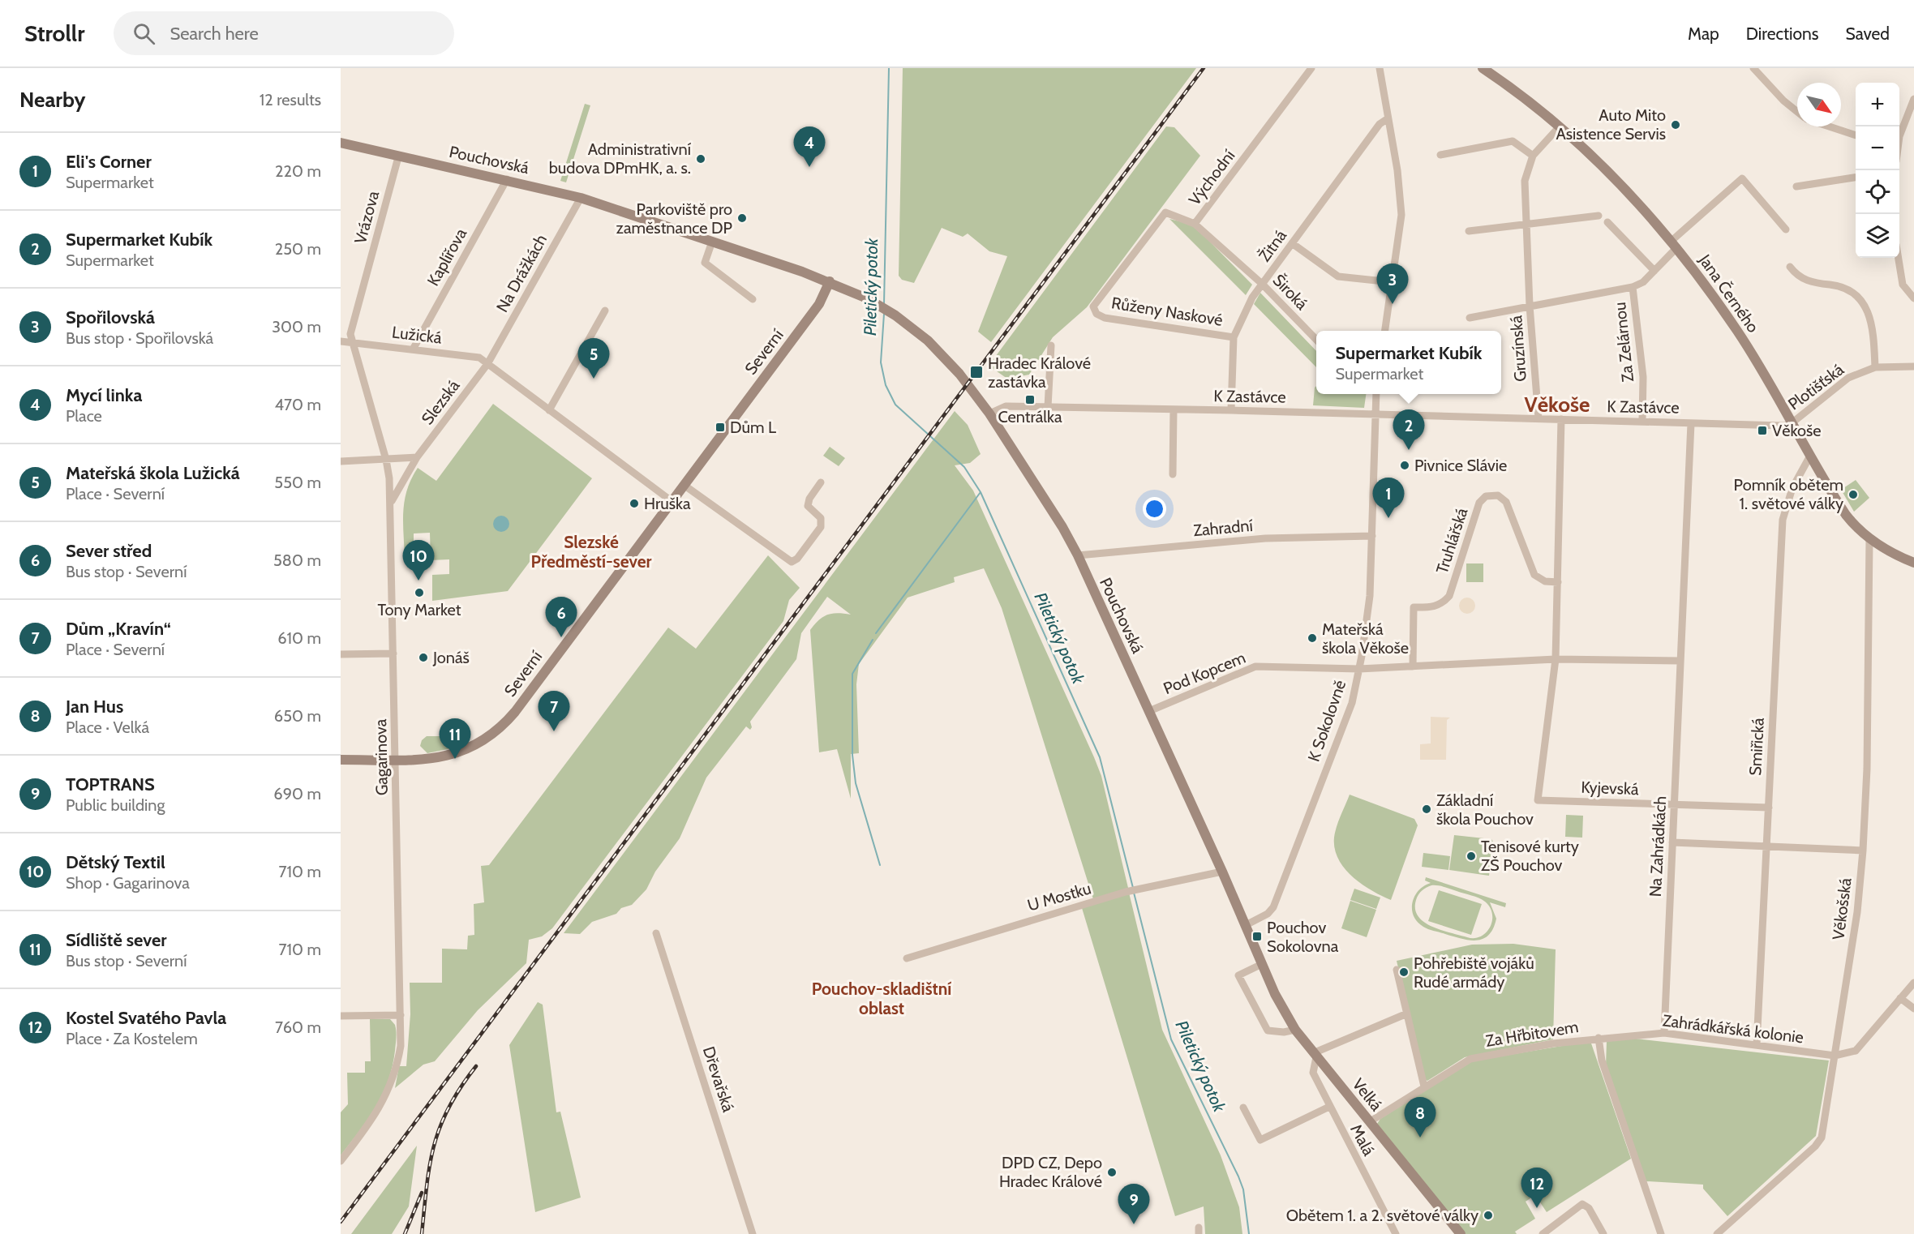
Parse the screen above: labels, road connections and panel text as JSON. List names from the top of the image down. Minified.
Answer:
{"streets":{"street":["Pouchovská","Východní","Vrázova","Žitná","Kaplířova","Na Drážkách","Široká","Jana Černého","Růženy Naskové","Lužická","Za Zelárnou","Gruzínská","Severní","Plotišťská","K Zastávce","Slezská","Zahradní","Truhlářská","Pod Kopcem","K Sokolovně","Smiřická","Gagarinova","Kyjevská","Na Zahrádkách","U Mostku","Věkošská","Zahrádkářská kolonie","Za Hřbitovem","Dřevařská","Velká","Malá"]},"crossings":[["Pouchovská","Vrázova"],["Pouchovská","Kaplířova"],["Pouchovská","Na Drážkách"],["Pouchovská","Severní"],["Pouchovská","K Zastávce"],["Pouchovská","Zahradní"],["Pouchovská","Pod Kopcem"],["Pouchovská","K Sokolovně"],["Pouchovská","U Mostku"],["Pouchovská","Velká"],["Pouchovská","Malá"],["Východní","Široká"],["Východní","Růženy Naskové"],["Vrázova","Lužická"],["Vrázova","Gagarinova"],["Žitná","Široká"],["Žitná","Růženy Naskové"],["Žitná","K Zastávce"],["Kaplířova","Lužická"],["Na Drážkách","Lužická"],["Na Drážkách","Slezská"],["Jana Černého","Za Zelárnou"],["Jana Černého","Gruzínská"],["Jana Černého","Plotišťská"],["Jana Černého","K Zastávce"],["Jana Černého","Smiřická"],["Jana Černého","Věkošská"],["Lužická","Slezská"],["Lužická","Gagarinova"],["Za Zelárnou","Gruzínská"],["Za Zelárnou","K Zastávce"],["Gruzínská","K Zastávce"],["Severní","Gagarinova"],["Plotišťská","K Zastávce"],["K Zastávce","K Sokolovně"],["K Zastávce","Na Zahrádkách"],["Slezská","Gagarinova"],["Zahradní","K Sokolovně"],["Pod Kopcem","K Sokolovně"],["Smiřická","Kyjevská"],["Smiřická","Zahrádkářská kolonie"],["Kyjevská","Na Zahrádkách"],["Na Zahrádkách","Zahrádkářská kolonie"],["Věkošská","Zahrádkářská kolonie"],["Zahrádkářská kolonie","Za Hřbitovem"],["Za Hřbitovem","Velká"],["Velká","Malá"]],"districts":["Věkoše","Slezské Předměstí-sever","Pouchov-skladištní oblast"],"water":["Piletický potok"],"places":{"other":["Auto Mito Asistence Servis","Administrativní budova DPmHK, a. s.","Parkoviště pro zaměstnance DP","Pivnice Slávie","Pomník obětem 1. světové války","Hruška","Tony Market","Mateřská škola Věkoše","Jonáš","Základní škola Pouchov","Tenisové kurty ZŠ Pouchov","Pohřebiště vojáků Rudé armády","DPD CZ, Depo Hradec Králové","Obětem 1. a 2. světové války"],"transit":["Hradec Králové zastávka","Centrálka","Dům L","Věkoše","Pouchov Sokolovna"]},"north":"bottom right","page":{"header":"Strollr","search":"Search here","nav":["Map","Directions","Saved"],"heading":["Nearby","12 results"],"map_buttons":["+","−"],"pins":["4","3","5","2","1","10","6","7","11","8","12","9"],"list":[{"mark":"1","name":"Eli's Corner","note":"Supermarket","value":"220 m"},{"mark":"2","name":"Supermarket Kubík","note":"Supermarket","value":"250 m"},{"mark":"3","name":"Spořilovská","note":"Bus stop · Spořilovská","value":"300 m"},{"mark":"4","name":"Mycí linka","note":"Place","value":"470 m"},{"mark":"5","name":"Mateřská škola Lužická","note":"Place · Severní","value":"550 m"},{"mark":"6","name":"Sever střed","note":"Bus stop · Severní","value":"580 m"},{"mark":"7","name":"Dům „Kravín“","note":"Place · Severní","value":"610 m"},{"mark":"8","name":"Jan Hus","note":"Place · Velká","value":"650 m"},{"mark":"9","name":"TOPTRANS","note":"Public building","value":"690 m"},{"mark":"10","name":"Dětský Textil","note":"Shop · Gagarinova","value":"710 m"},{"mark":"11","name":"Sídliště sever","note":"Bus stop · Severní","value":"710 m"},{"mark":"12","name":"Kostel Svatého Pavla","note":"Place · Za Kostelem","value":"760 m"}],"popup":["Supermarket Kubík","Supermarket"]}}
